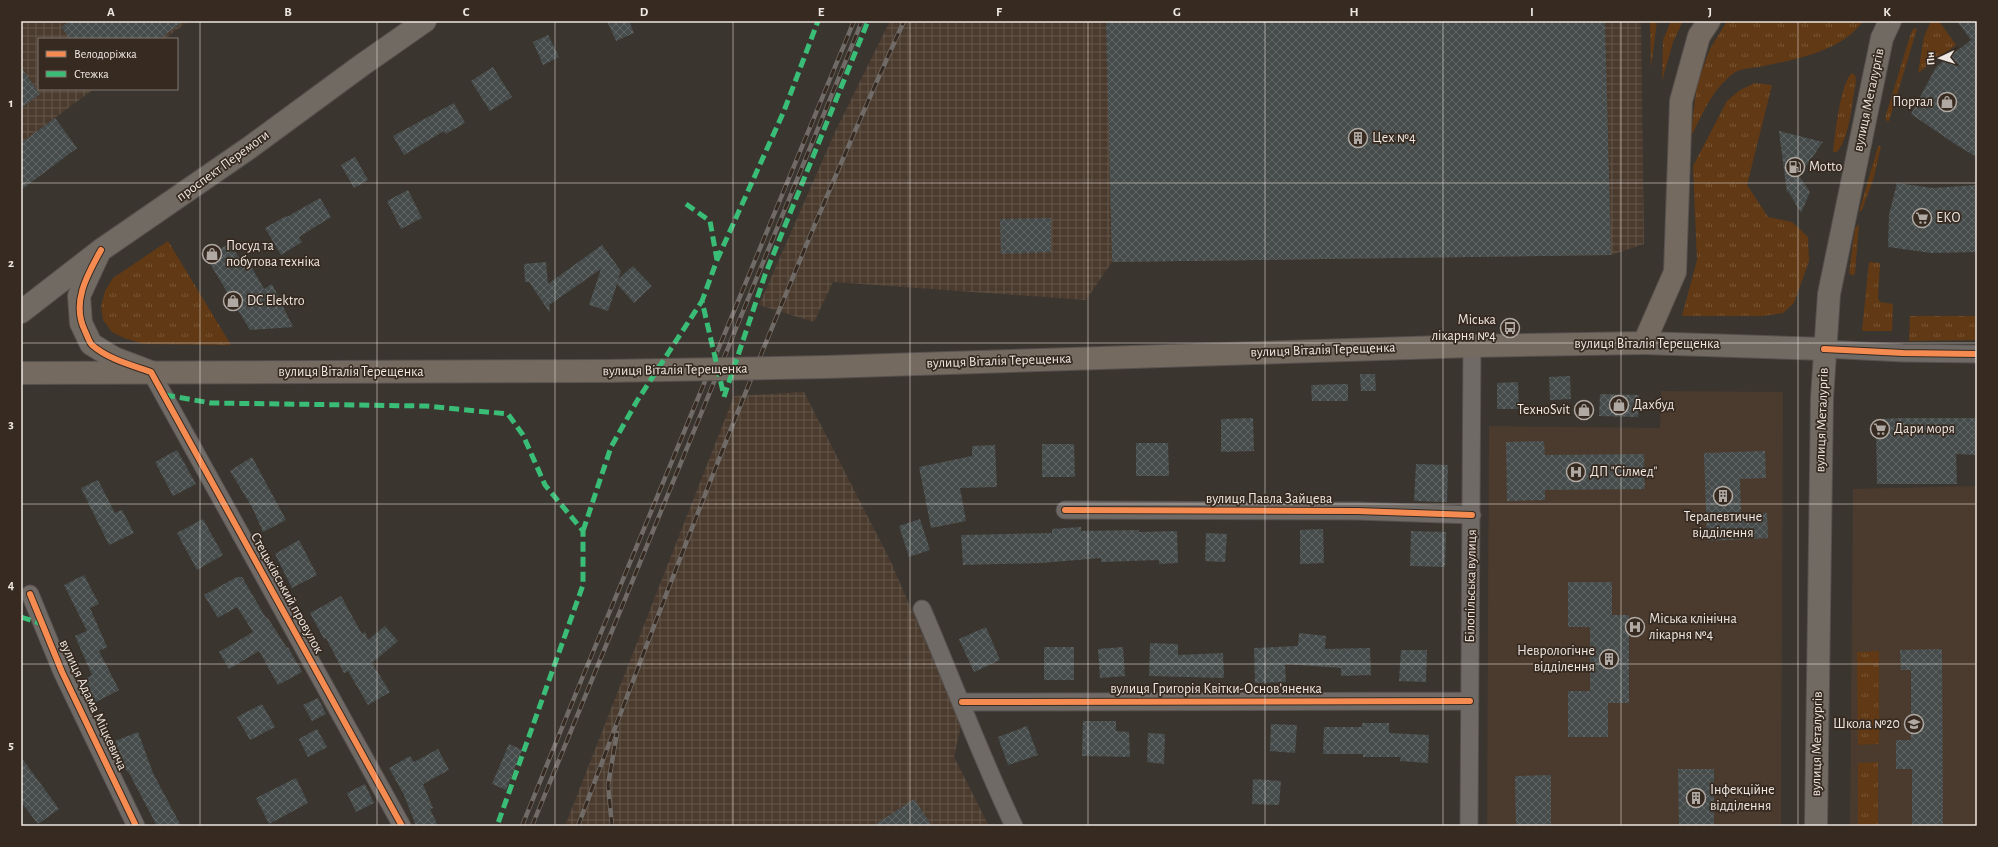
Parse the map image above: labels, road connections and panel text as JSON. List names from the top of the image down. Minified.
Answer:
{"streets":{"main road":["вулиця Металургів","проспект Перемоги","вулиця Віталія Терещенка"],"street":["вулиця Павла Зайцева","Білопільська вулиця","Стецьківський провулок","вулиця Григорія Квітки-Основʼяненка","вулиця Адама Міцкевича"]},"crossings":[["вулиця Металургів","вулиця Віталія Терещенка"],["вулиця Віталія Терещенка","Білопільська вулиця"],["вулиця Віталія Терещенка","Стецьківський провулок"],["вулиця Павла Зайцева","Білопільська вулиця"],["Білопільська вулиця","вулиця Григорія Квітки-Основʼяненка"]],"places":{"shop":["Портал","Посуд та побутова техніка","DC Elektro","Дахбуд","ТехноSvit"],"building":["Цех №4","Терапевтичне відділення","Неврологічне відділення","Інфекційне відділення"],"fuel station":["Motto"],"supermarket":["ЕКО","Дари моря"],"bus stop":["Міська лікарня №4"],"hospital":["ДП \"Сілмед\"","Міська клінічна лікарня №4"],"school or university":["Школа №20"]},"legend":["Велодоріжка","Стежка"],"north":"left","grid":{"columns":["A","B","C","D","E","F","G","H","I","J","K"],"rows":["1","2","3","4","5"]}}
